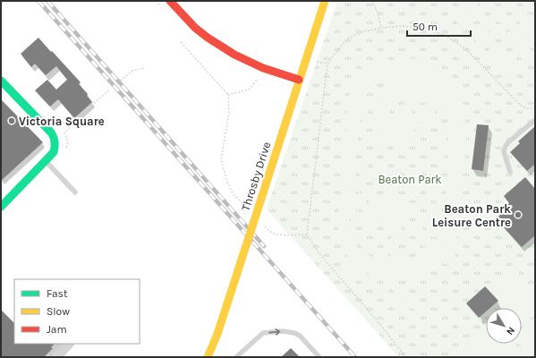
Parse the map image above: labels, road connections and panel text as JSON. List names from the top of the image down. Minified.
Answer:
{"streets":{"main road":["Throsby Drive"]},"parks":["Beaton Park"],"places":["Victoria Square","Beaton Park Leisure Centre"],"legend":["Fast","Slow","Jam"],"scale_bar":"50 m","north":"bottom right"}
